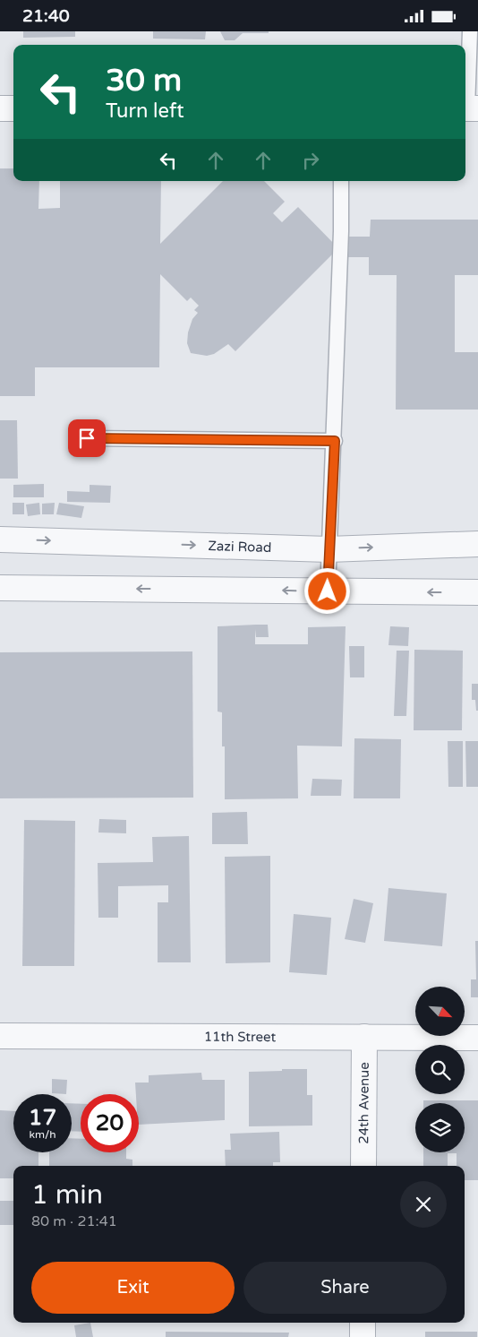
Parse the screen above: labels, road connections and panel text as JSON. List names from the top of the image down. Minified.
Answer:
{"streets":{"street":["Zazi Road","11th Street","24th Avenue"]},"crossings":[["11th Street","24th Avenue"]],"north":"bottom right","page":{"status":"21:40","turn":["30 m","Turn left"],"speed":"17 km/h","limit":"20","heading":["1 min","80 m · 21:41"],"buttons":["Exit","Share"]}}
